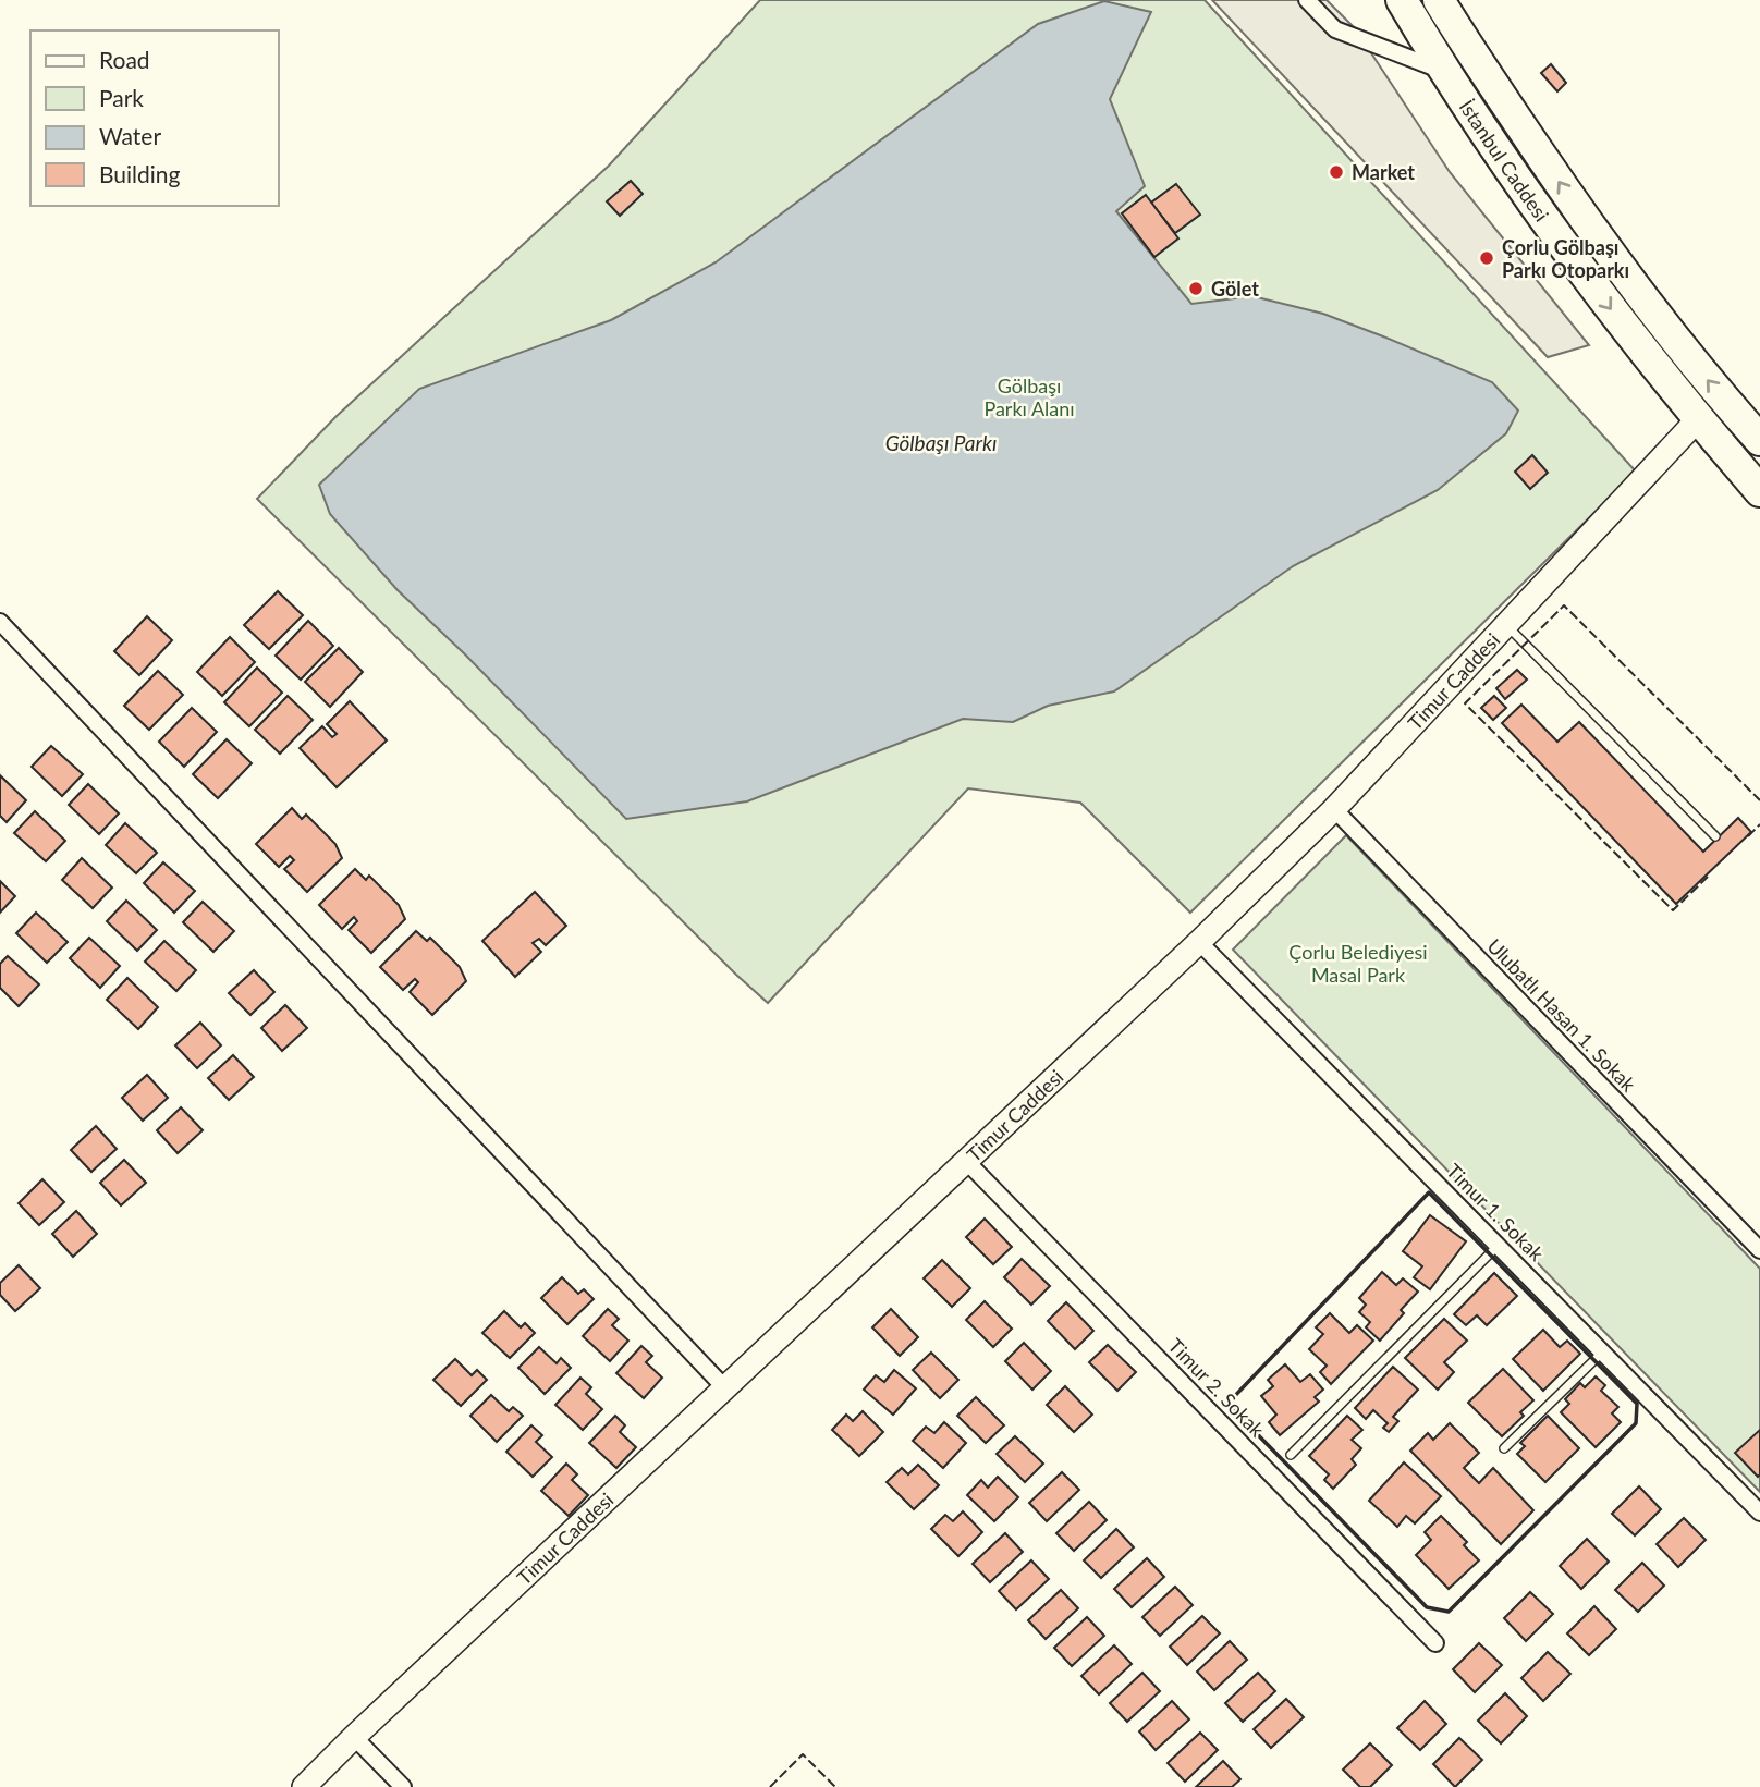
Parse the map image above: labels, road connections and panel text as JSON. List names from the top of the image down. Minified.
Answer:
{"streets":{"highway":["İstanbul Caddesi"],"street":["Timur Caddesi","Ulubatlı Hasan 1. Sokak","Timur 1. Sokak","Timur 2. Sokak"]},"crossings":[["İstanbul Caddesi","Timur Caddesi"],["Timur Caddesi","Ulubatlı Hasan 1. Sokak"],["Timur Caddesi","Timur 1. Sokak"],["Timur Caddesi","Timur 2. Sokak"]],"water":["Gölbaşı Parkı"],"parks":["Gölbaşı Parkı Alanı","Çorlu Belediyesi Masal Park"],"places":["Market","Çorlu Gölbaşı Parkı Otoparkı","Gölet"],"legend":["Road","Park","Water","Building"]}
